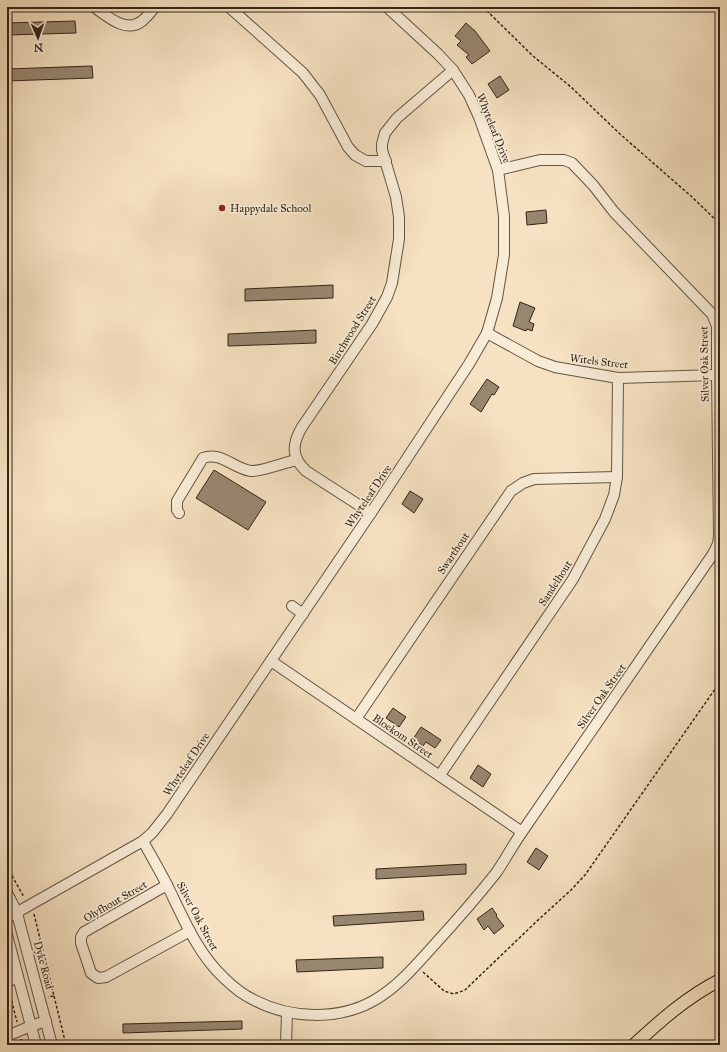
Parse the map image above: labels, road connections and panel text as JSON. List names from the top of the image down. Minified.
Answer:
{"streets":{"street":["Whyteleaf Drive","Birchwood Street","Witels Street","Silver Oak Street","Swarthout","Sandelhout","Bloekom Street","Olyfhout Street","Dyke Road"]},"crossings":[["Whyteleaf Drive","Birchwood Street"],["Whyteleaf Drive","Witels Street"],["Whyteleaf Drive","Silver Oak Street"],["Whyteleaf Drive","Bloekom Street"],["Whyteleaf Drive","Dyke Road"],["Witels Street","Silver Oak Street"],["Witels Street","Sandelhout"],["Silver Oak Street","Bloekom Street"],["Silver Oak Street","Olyfhout Street"],["Swarthout","Sandelhout"],["Swarthout","Bloekom Street"],["Sandelhout","Bloekom Street"]],"places":["Happydale School"],"north":"bottom"}
